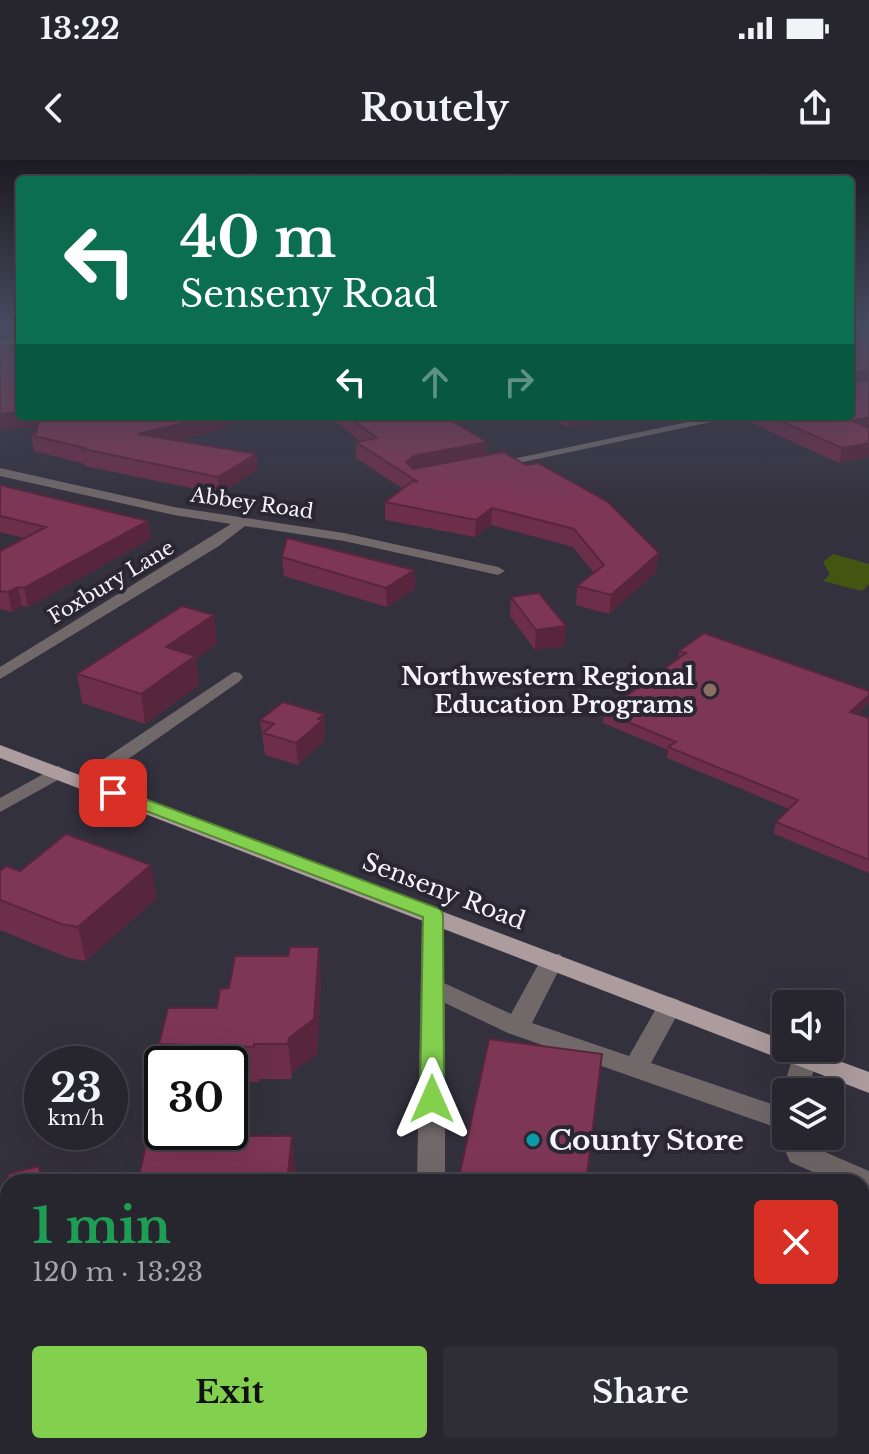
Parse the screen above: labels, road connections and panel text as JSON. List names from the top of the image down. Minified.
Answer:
{"streets":{"main road":["Senseny Road"],"street":["Abbey Road","Foxbury Lane"]},"crossings":[["Abbey Road","Foxbury Lane"]],"places":["Northwestern Regional Education Programs","County Store"],"page":{"status":"13:22","header":"Routely","turn":["40 m","Senseny Road"],"speed":"23 km/h","limit":"30","heading":["1 min","120 m · 13:23"],"buttons":["Exit","Share"]}}
